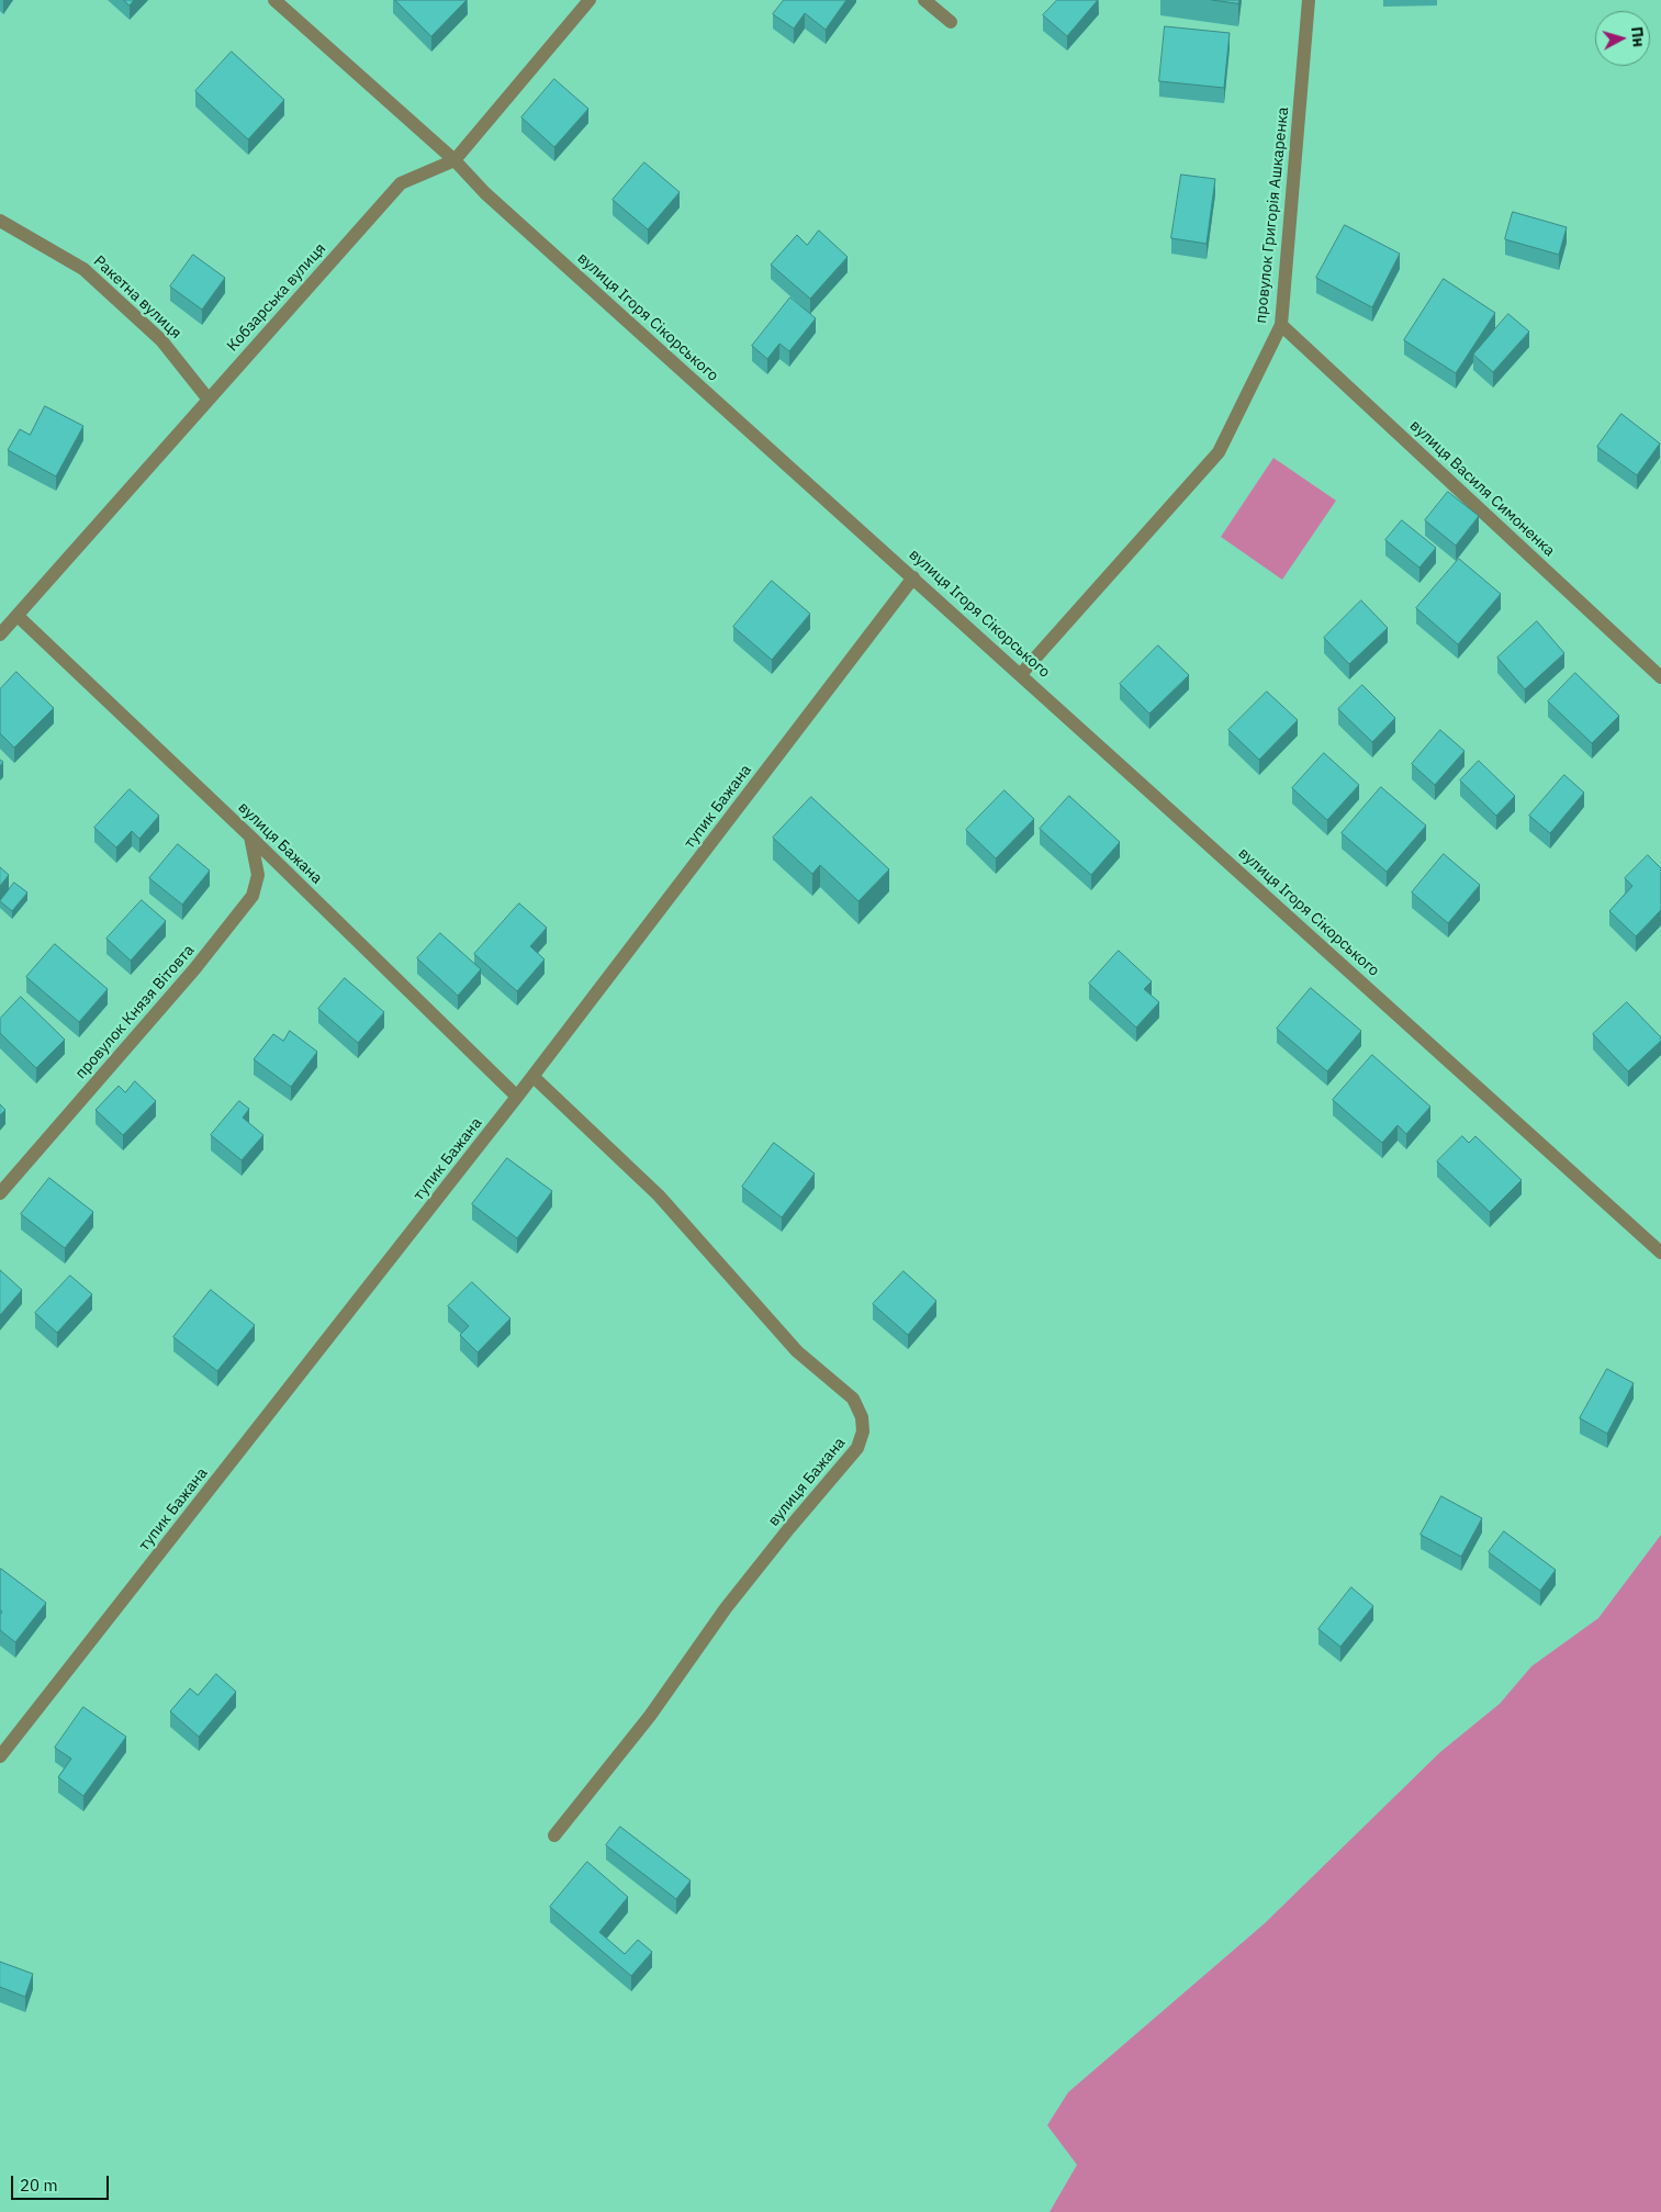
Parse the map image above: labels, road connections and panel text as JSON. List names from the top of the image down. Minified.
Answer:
{"streets":{"street":["провулок Григорія Ашкаренка","Ракетна вулиця","Кобзарська вулиця","вулиця Ігоря Сікорського","вулиця Василя Симоненка","тупик Бажана","вулиця Бажана","провулок Князя Вітовта"]},"crossings":[["провулок Григорія Ашкаренка","вулиця Ігоря Сікорського"],["провулок Григорія Ашкаренка","вулиця Василя Симоненка"],["Ракетна вулиця","Кобзарська вулиця"],["Кобзарська вулиця","вулиця Ігоря Сікорського"],["Кобзарська вулиця","вулиця Бажана"],["вулиця Ігоря Сікорського","тупик Бажана"],["тупик Бажана","вулиця Бажана"],["вулиця Бажана","провулок Князя Вітовта"]],"scale_bar":"20 m","north":"right"}
